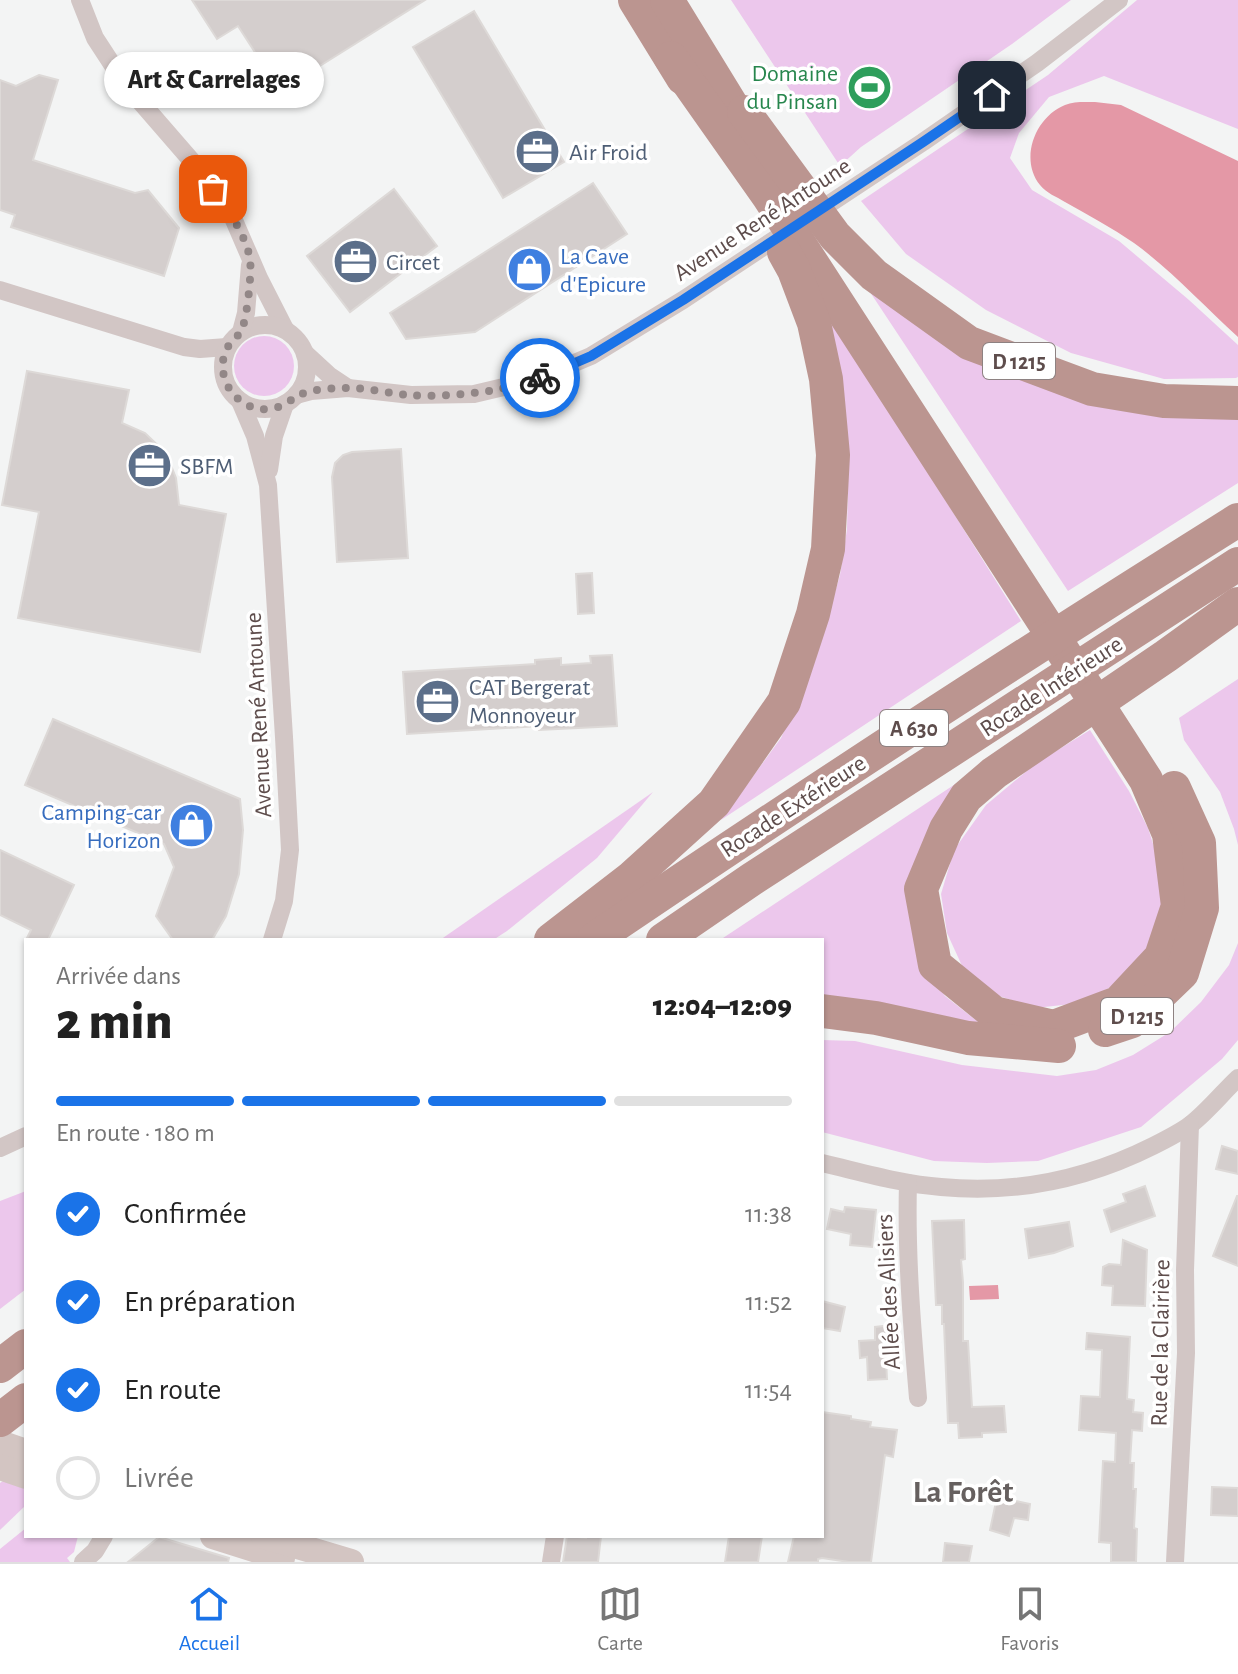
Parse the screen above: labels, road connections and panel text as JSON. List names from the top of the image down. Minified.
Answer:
{"streets":{"highway":["D 1215","Rocade Intérieure","A 630","Rocade Extérieure"],"street":["Avenue René Antoune","Allée des Alisiers","Rue de la Clairière"]},"districts":["La Forêt"],"places":{"sports":["Domaine du Pinsan"],"office":["Air Froid","Circet","SBFM","CAT Bergerat Monnoyeur"],"other":["Art & Carrelages"],"shop":["La Cave d'Epicure","Camping-car Horizon"]},"page":{"bubble":"Art & Carrelages","heading":["2 min","Arrivée dans","12:04–12:09"],"bar":"En route · 180 m","list":[["Confirmée","11:38"],["En préparation","11:52"],["En route","11:54"],"Livrée"],"tabs":["Accueil","Carte","Favoris"]}}
